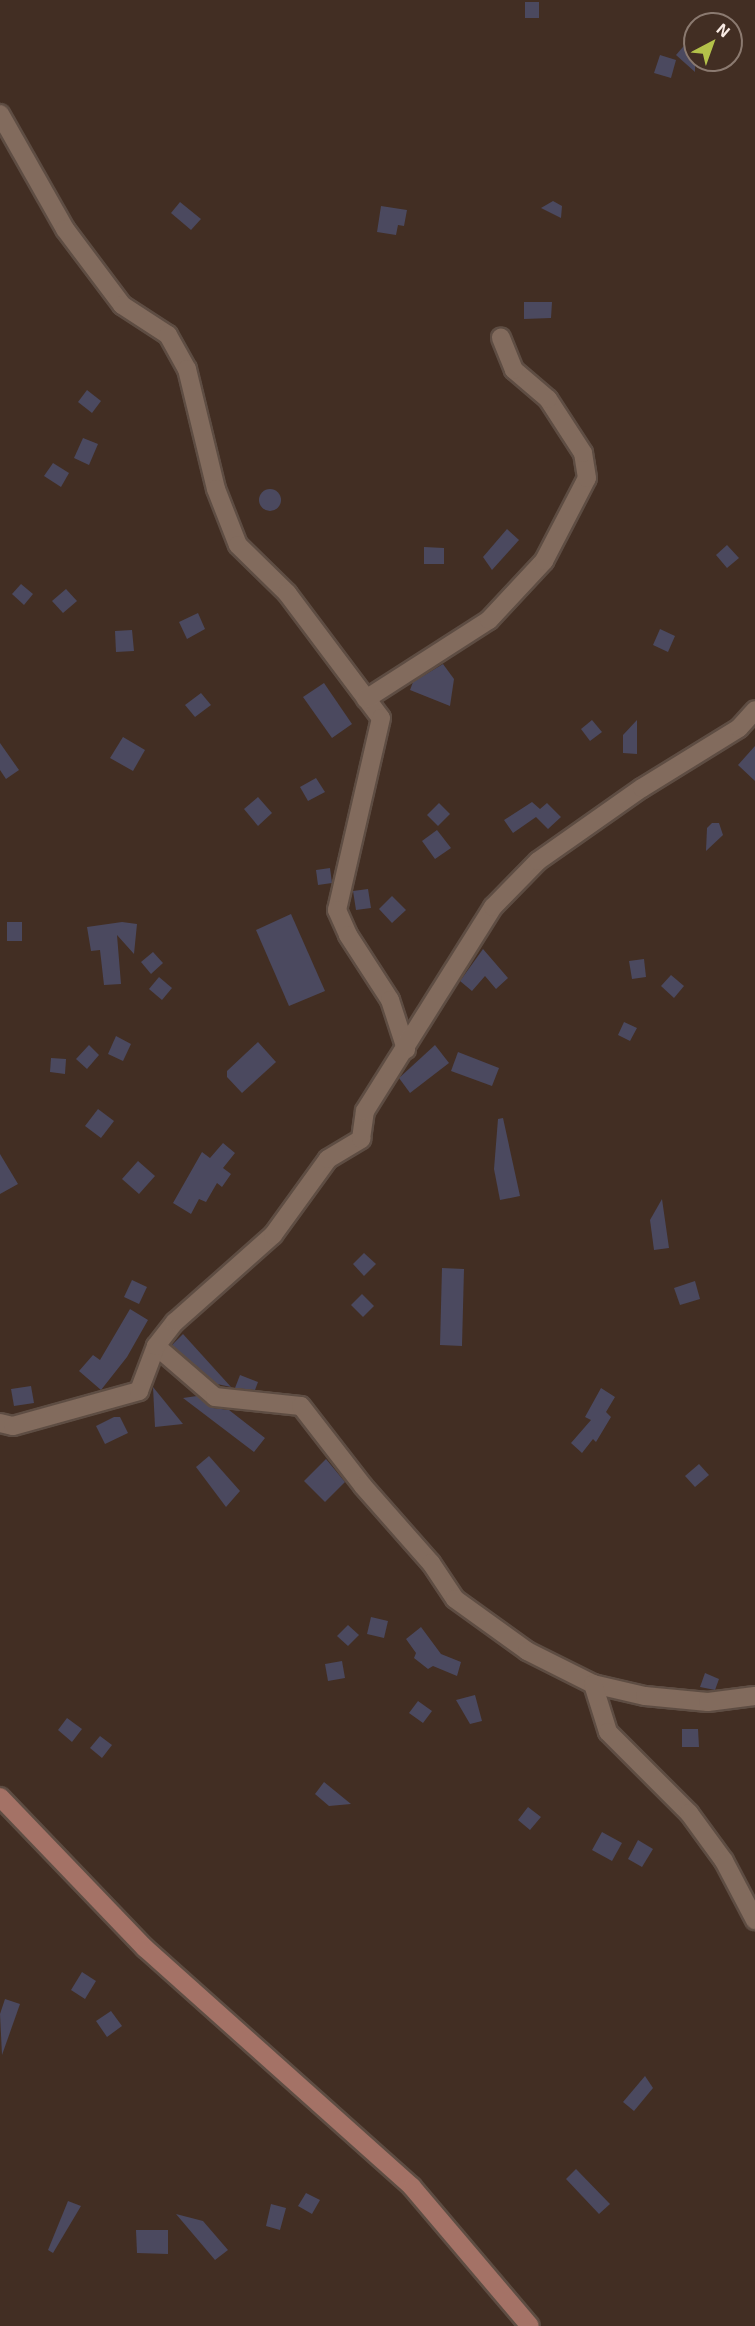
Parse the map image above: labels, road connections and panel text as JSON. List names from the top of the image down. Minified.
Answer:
{"north":"top right"}
